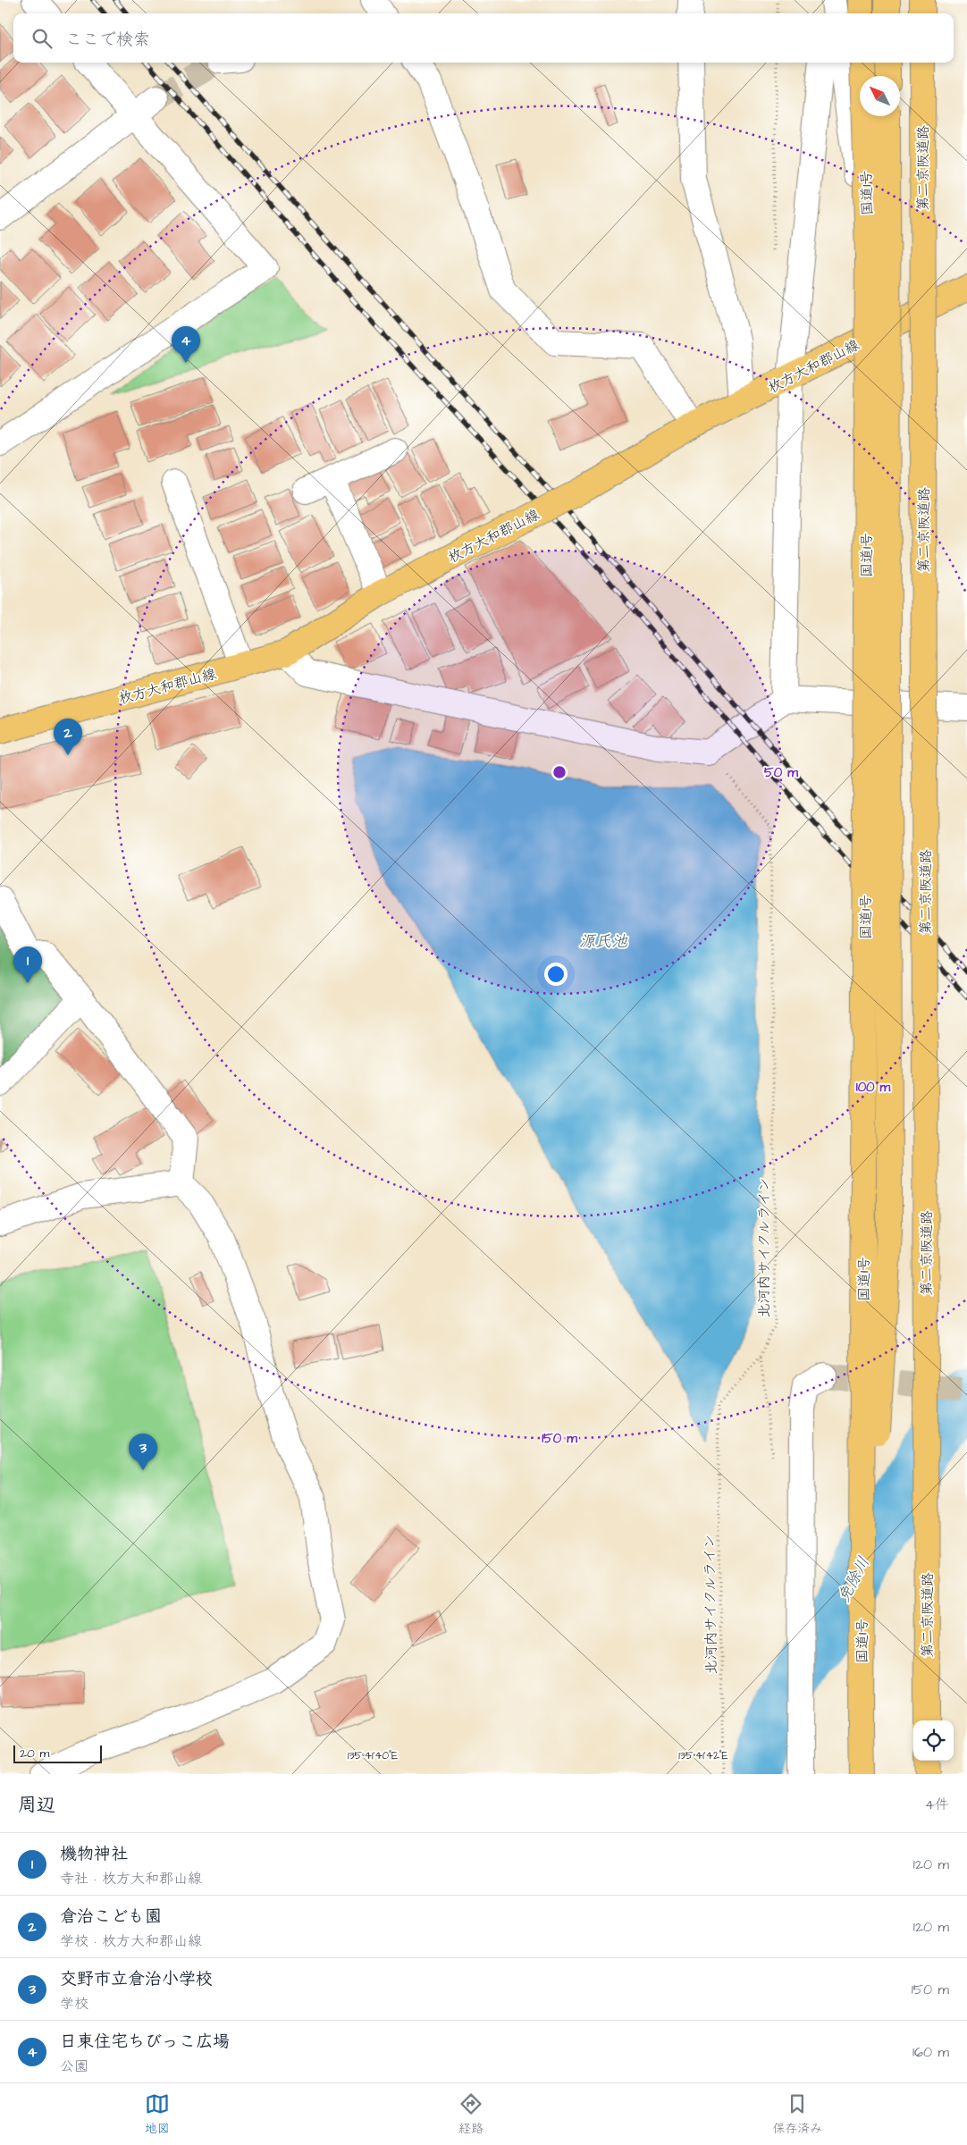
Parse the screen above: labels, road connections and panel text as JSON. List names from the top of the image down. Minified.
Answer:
{"streets":{"main road":["第二京阪道路","国道1号","枚方大和郡山線"],"path":["北河内サイクルライン"]},"water":["源氏池","免除川"],"scale_bar":"20 m","north":"top left","page":{"search":"ここで検索","pins":["4","2","1","3"],"scale":"20 m","heading":["周辺","4件"],"list":[{"mark":"1","name":"機物神社","note":"寺社 · 枚方大和郡山線","value":"120 m"},{"mark":"2","name":"倉治こども園","note":"学校 · 枚方大和郡山線","value":"120 m"},{"mark":"3","name":"交野市立倉治小学校","note":"学校","value":"150 m"},{"mark":"4","name":"日東住宅ちびっこ広場","note":"公園","value":"160 m"}],"nav":["地図","経路","保存済み"]},"coordinates":["135°41'40\"E","135°41'42\"E"],"rings":["50 m","100 m","150 m"]}
